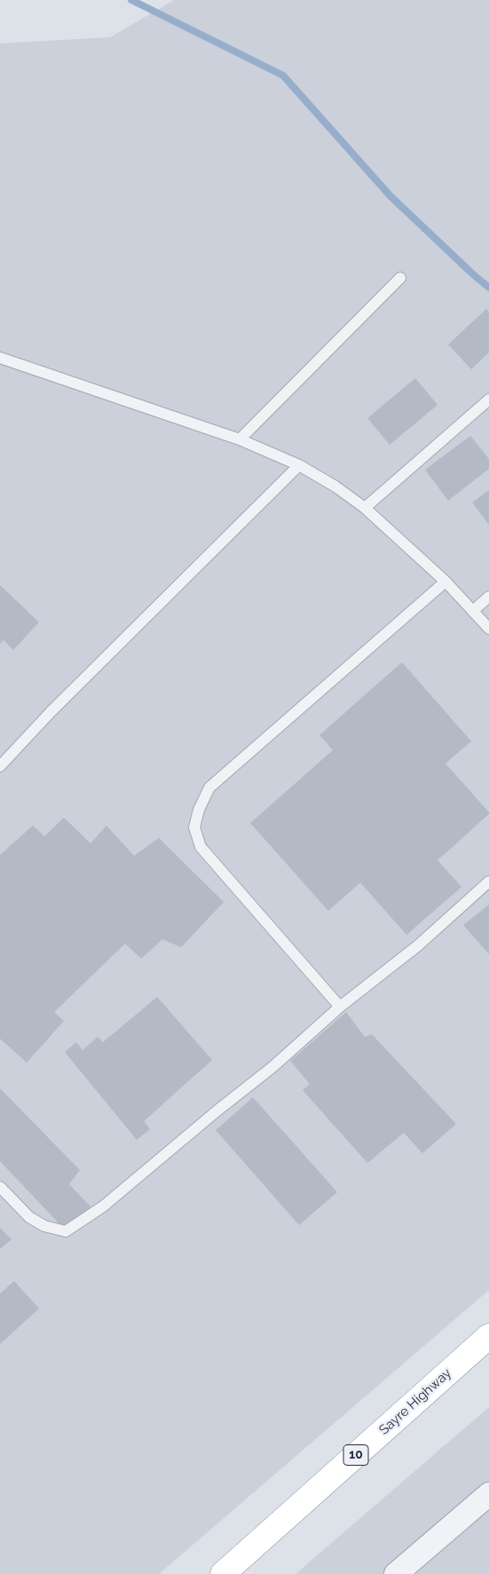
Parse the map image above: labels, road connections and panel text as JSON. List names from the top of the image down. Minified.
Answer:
{"streets":{"highway":["Sayre Highway","10"]}}
